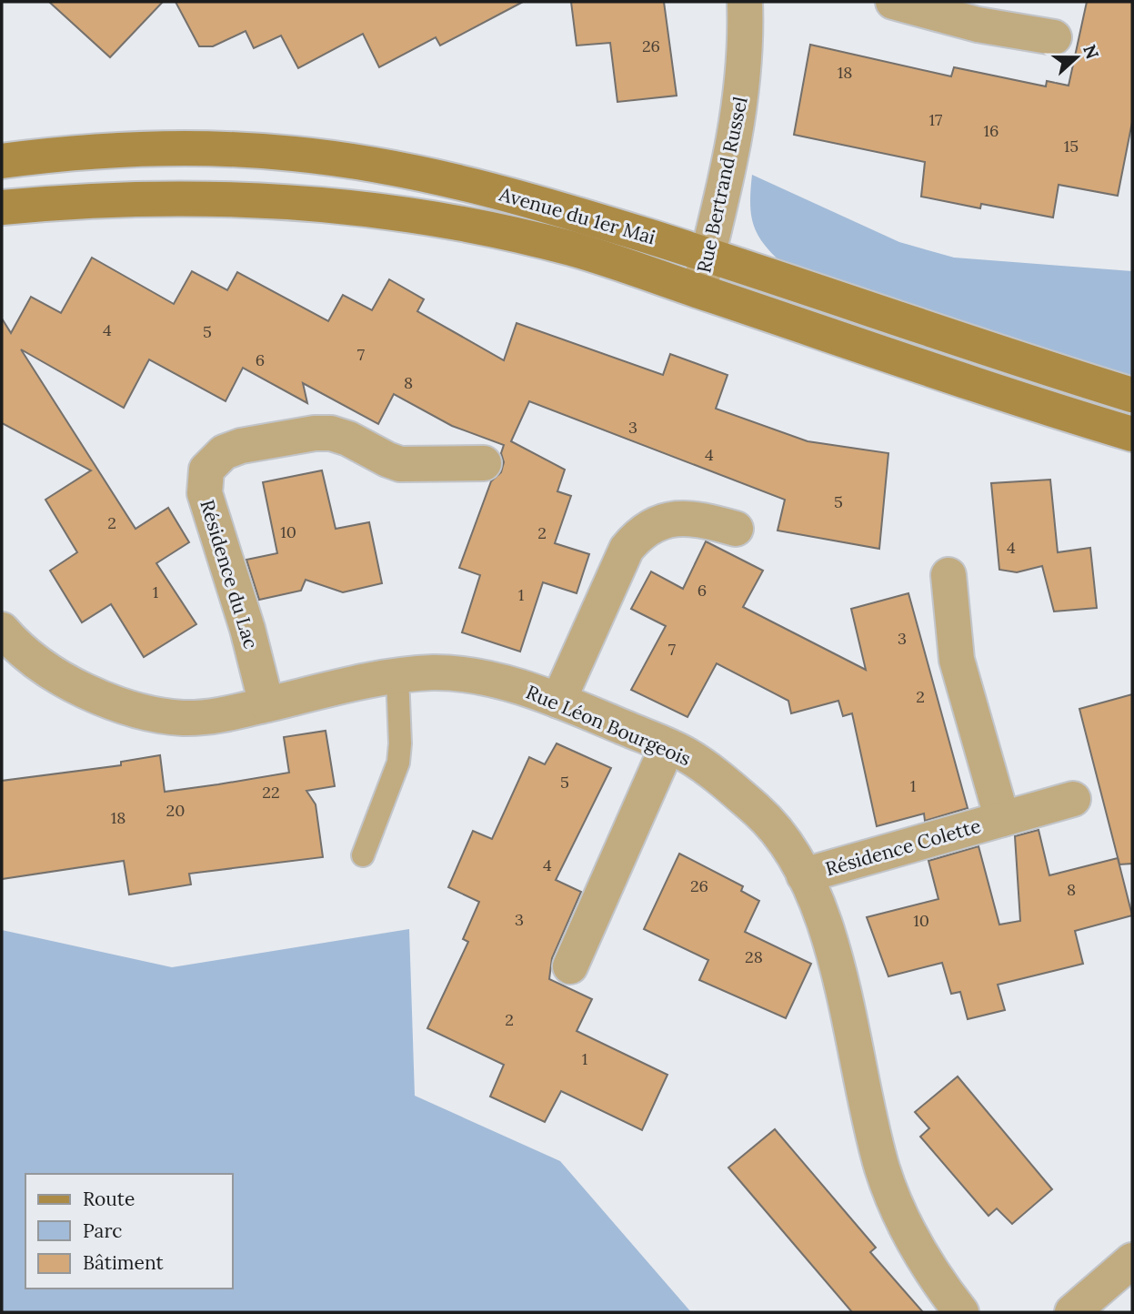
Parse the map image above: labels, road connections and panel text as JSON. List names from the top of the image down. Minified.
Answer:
{"streets":{"street":["Rue Bertrand Russel","Avenue du 1er Mai","Résidence du Lac","Rue Léon Bourgeois","Résidence Colette"]},"crossings":[["Rue Bertrand Russel","Avenue du 1er Mai"],["Résidence du Lac","Rue Léon Bourgeois"],["Rue Léon Bourgeois","Résidence Colette"]],"house_numbers":["26","18","17","16","15","4","5","7","6","8","3","4","5","2","10","2","4","6","1","1","3","7","2","5","1","22","20","18","4","26","8","3","10","28","2","1"],"legend":["Route","Parc","Bâtiment"],"north":"right"}
